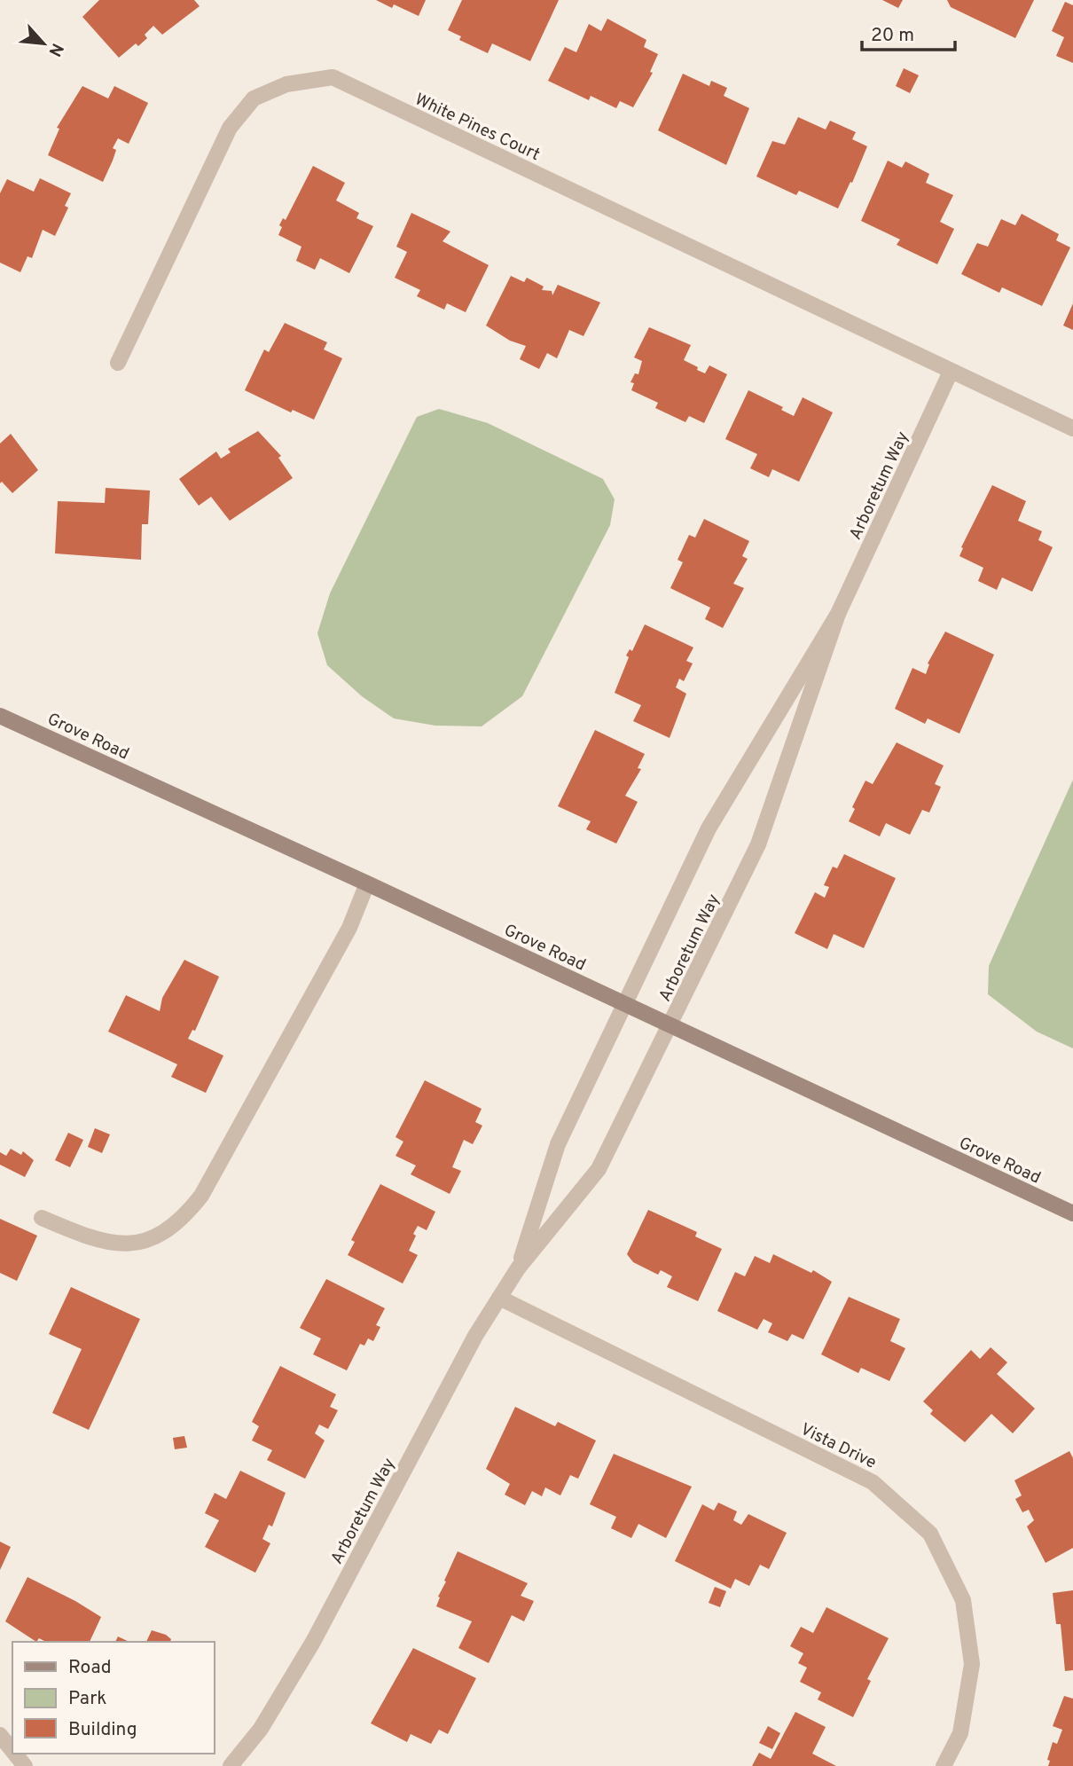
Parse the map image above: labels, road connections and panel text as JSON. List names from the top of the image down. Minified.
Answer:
{"streets":{"street":["White Pines Court","Arboretum Way","Grove Road","Vista Drive"]},"crossings":[["White Pines Court","Arboretum Way"],["Arboretum Way","Grove Road"],["Arboretum Way","Vista Drive"]],"legend":["Road","Park","Building"],"scale_bar":"20 m","north":"bottom right"}
